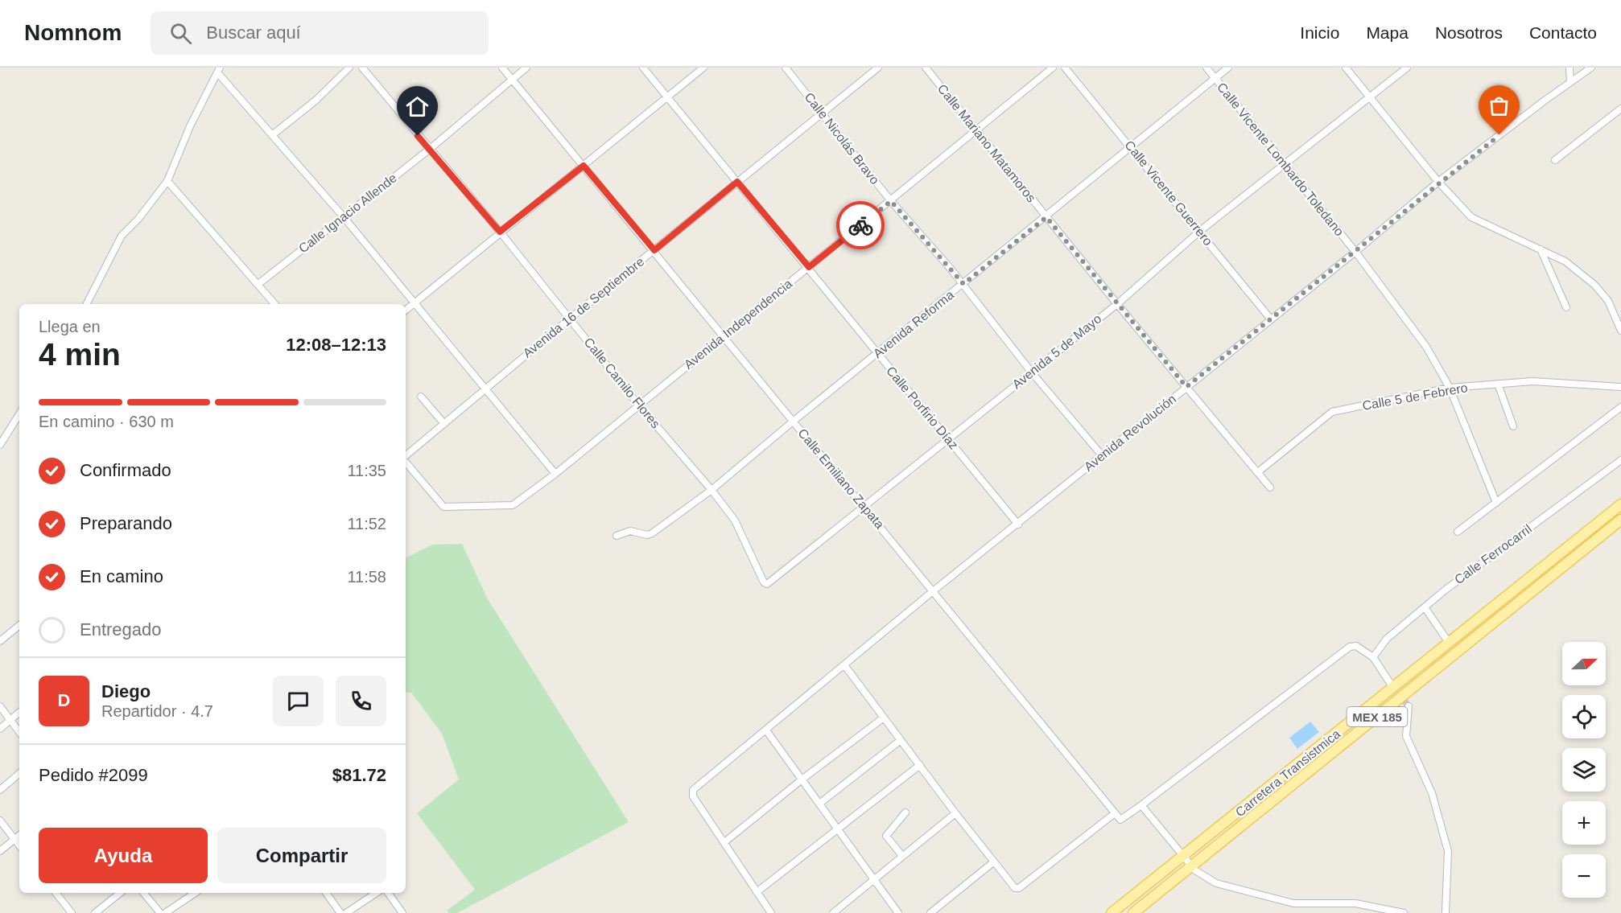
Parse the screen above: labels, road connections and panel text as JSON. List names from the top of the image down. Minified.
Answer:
{"streets":{"main road":["MEX 185","Carretera Transistmica"],"street":["Calle Nicolás Bravo","Calle Mariano Matamoros","Calle Vicente Lombardo Toledano","Calle Vicente Guerrero","Calle Ignacio Allende","Avenida 16 de Septiembre","Avenida Independencia","Avenida Reforma","Avenida 5 de Mayo","Calle Camilo Flores","Calle 5 de Febrero","Calle Porfirio Díaz","Avenida Revolución","Calle Emiliano Zapata","Calle Ferrocarril"]},"crossings":[["Calle Nicolás Bravo","Avenida 16 de Septiembre"],["Calle Nicolás Bravo","Avenida Independencia"],["Calle Nicolás Bravo","Avenida Reforma"],["Calle Nicolás Bravo","Avenida 5 de Mayo"],["Calle Nicolás Bravo","Avenida Revolución"],["Calle Mariano Matamoros","Avenida Independencia"],["Calle Mariano Matamoros","Avenida Reforma"],["Calle Mariano Matamoros","Avenida 5 de Mayo"],["Calle Mariano Matamoros","Calle 5 de Febrero"],["Calle Mariano Matamoros","Avenida Revolución"],["Calle Vicente Lombardo Toledano","Avenida Reforma"],["Calle Vicente Lombardo Toledano","Avenida 5 de Mayo"],["Calle Vicente Lombardo Toledano","Calle 5 de Febrero"],["Calle Vicente Lombardo Toledano","Avenida Revolución"],["Calle Vicente Guerrero","Avenida Reforma"],["Calle Vicente Guerrero","Avenida 5 de Mayo"],["Calle Vicente Guerrero","Avenida Revolución"],["Calle Ignacio Allende","Calle Camilo Flores"],["Calle Ignacio Allende","Calle Emiliano Zapata"],["Avenida 16 de Septiembre","Calle Camilo Flores"],["Avenida 16 de Septiembre","Calle Porfirio Díaz"],["Avenida 16 de Septiembre","Calle Emiliano Zapata"],["Avenida Independencia","Calle Camilo Flores"],["Avenida Independencia","Calle Porfirio Díaz"],["Avenida Independencia","Calle Emiliano Zapata"],["Avenida Reforma","Calle Camilo Flores"],["Avenida Reforma","Calle Porfirio Díaz"],["Avenida Reforma","Calle Emiliano Zapata"],["Avenida 5 de Mayo","Calle Camilo Flores"],["Avenida 5 de Mayo","Calle Porfirio Díaz"],["Avenida 5 de Mayo","Calle Emiliano Zapata"],["Calle Porfirio Díaz","Avenida Revolución"],["Avenida Revolución","Calle Emiliano Zapata"]],"north":"right","page":{"header":"Nomnom","search":"Buscar aquí","nav":["Inicio","Mapa","Nosotros","Contacto"],"heading":["4 min","Llega en","12:08–12:13"],"panel":["Diego","Repartidor · 4.7","Pedido #2099","$81.72"],"bar":"En camino · 630 m","list":[["Confirmado","11:35"],["Preparando","11:52"],["En camino","11:58"],"Entregado"],"map_buttons":["+","−"],"round":"D","buttons":["Ayuda","Compartir"]}}
